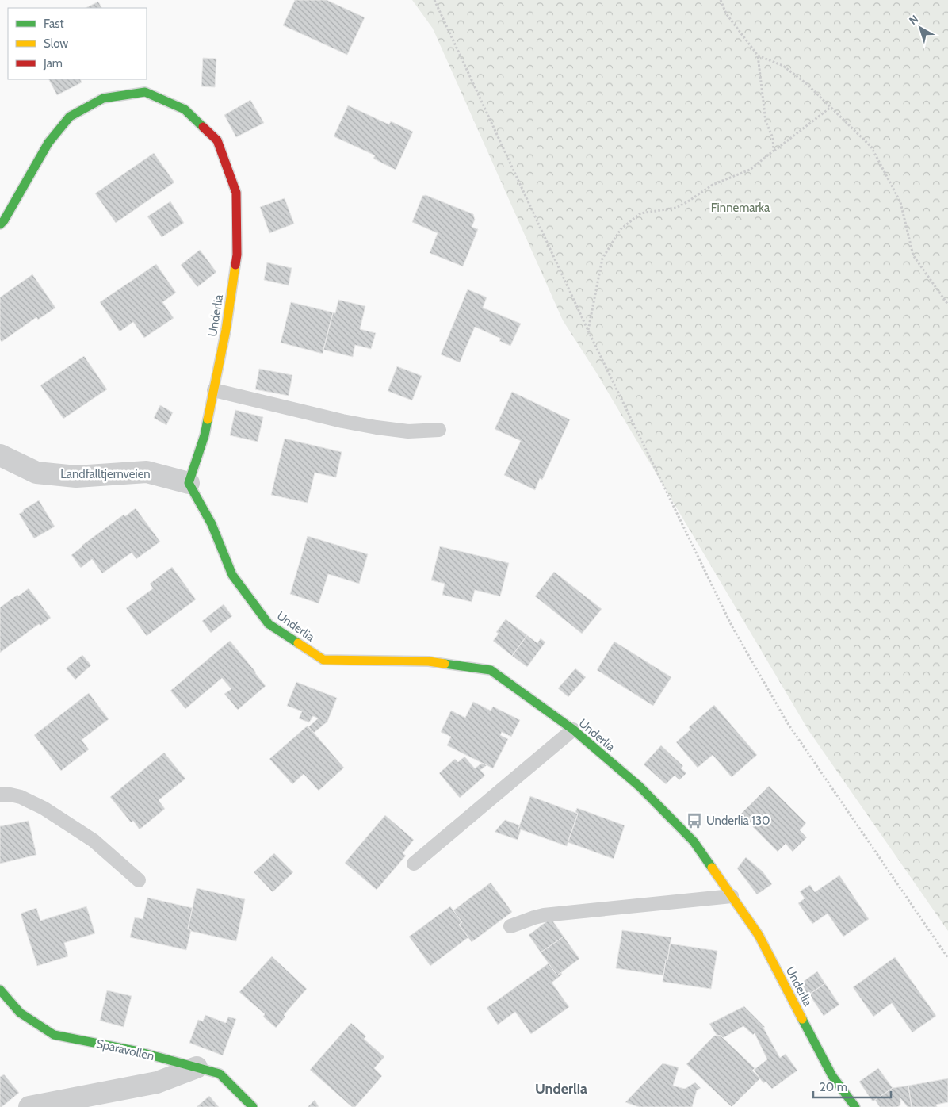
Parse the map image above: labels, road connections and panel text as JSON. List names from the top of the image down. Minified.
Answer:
{"streets":{"street":["Underlia","Landfalltjernveien","Sparavollen"]},"crossings":[["Underlia","Landfalltjernveien"]],"districts":["Underlia"],"parks":["Finnemarka"],"places":{"bus stop":["Underlia 130"]},"legend":["Fast","Slow","Jam"],"scale_bar":"20 m","north":"top left"}
